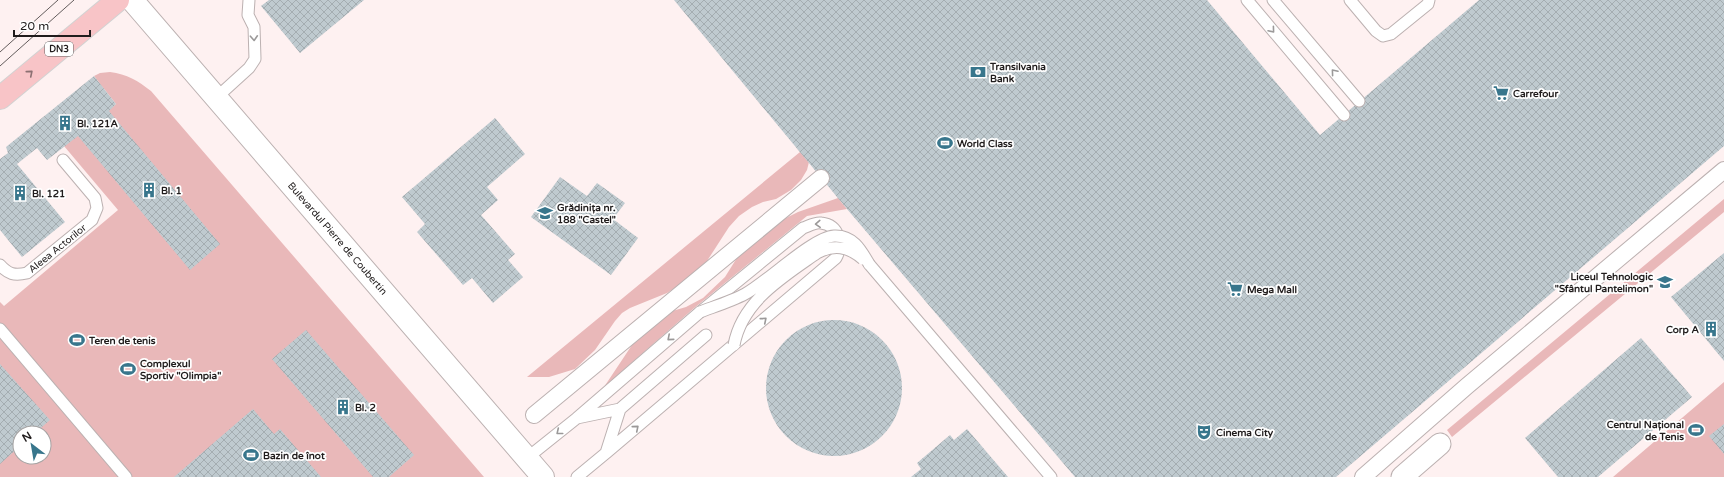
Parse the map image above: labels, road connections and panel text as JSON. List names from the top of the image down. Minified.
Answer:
{"streets":{"main road":["DN3"],"street":["Bulevardul Pierre de Coubertin"],"lane":["Aleea Actorilor"]},"places":{"bank":["Transilvania Bank"],"supermarket":["Carrefour","Mega Mall"],"building":["Bl. 121A","Bl. 1","Bl. 121","Corp A","Bl. 2"],"sports":["World Class","Teren de tenis","Complexul Sportiv \"Olimpia\"","Centrul Național de Tenis","Bazin de înot"],"school or university":["Grădinița nr. 188 \"Castel\"","Liceul Tehnologic \"Sfântul Pantelimon\""],"theatre":["Cinema City"]},"scale_bar":"20 m","north":"top left"}
